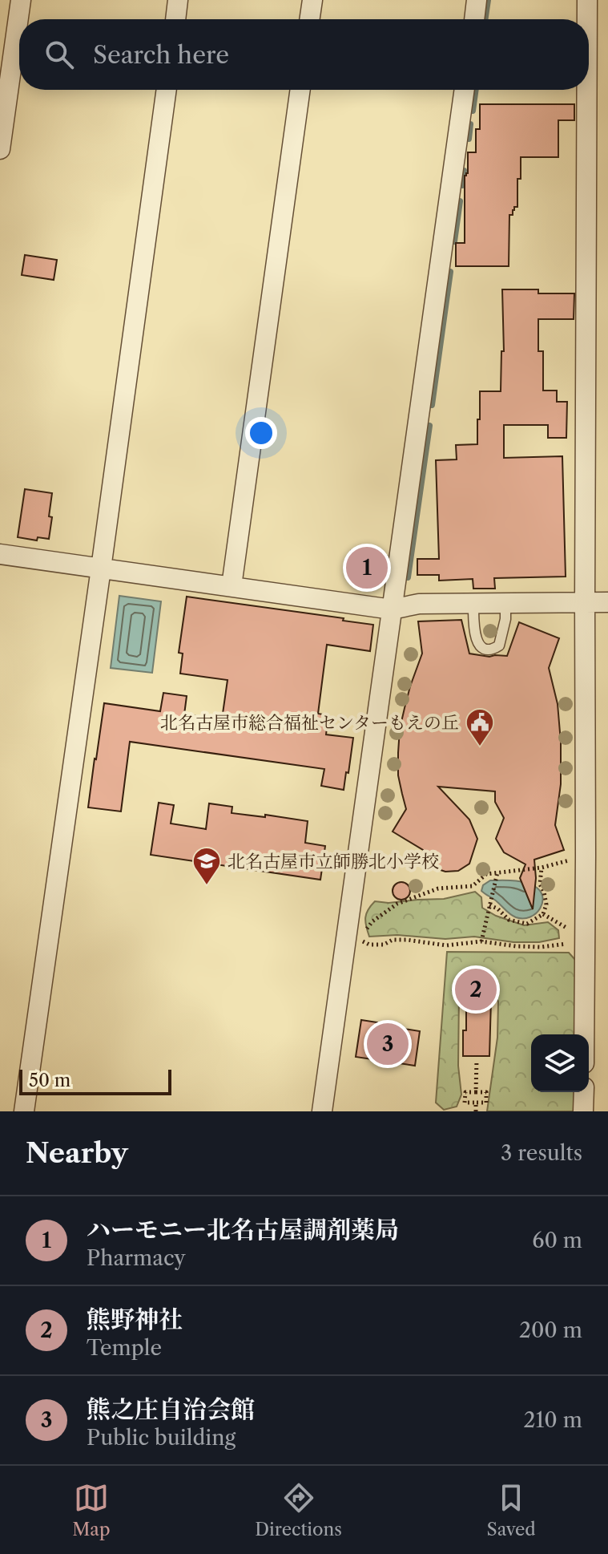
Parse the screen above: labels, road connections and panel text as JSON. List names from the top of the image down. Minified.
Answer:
{"places":{"public building":["北名古屋市総合福祉センターもえの丘"],"school or university":["北名古屋市立師勝北小学校"]},"scale_bar":"50 m","page":{"search":"Search here","pins":["1","2","3"],"scale":"50 m","heading":["Nearby","3 results"],"list":[{"mark":"1","name":"ハーモニー北名古屋調剤薬局","note":"Pharmacy","value":"60 m"},{"mark":"2","name":"熊野神社","note":"Temple","value":"200 m"},{"mark":"3","name":"熊之庄自治会館","note":"Public building","value":"210 m"}],"nav":["Map","Directions","Saved"]}}
